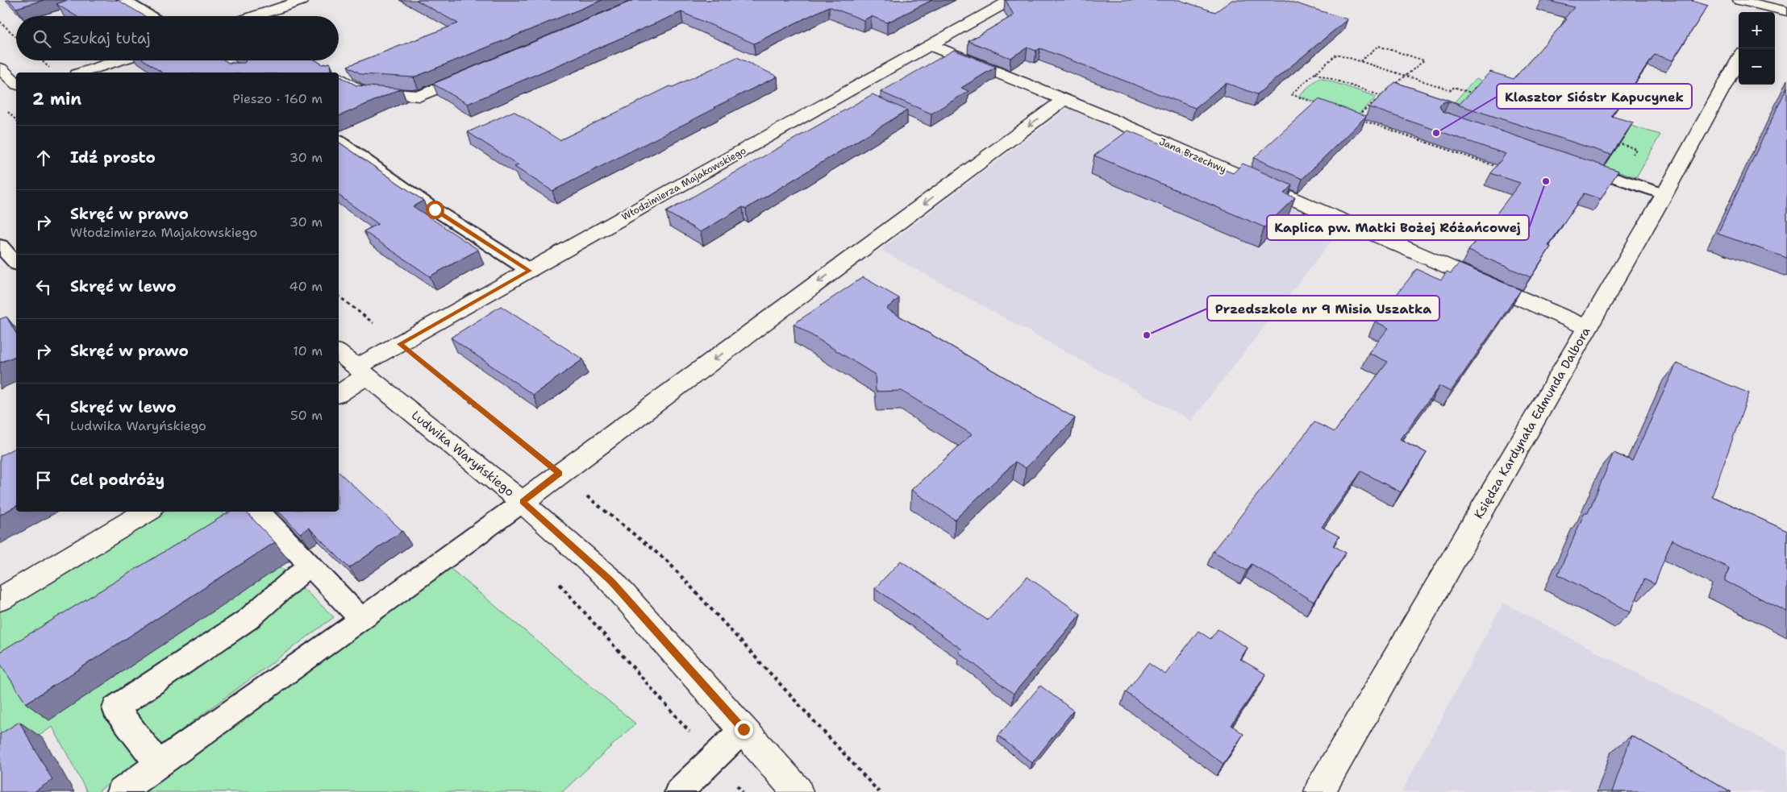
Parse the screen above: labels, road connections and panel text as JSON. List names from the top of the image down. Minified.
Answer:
{"streets":{"street":["Jana Brzechwy","Włodzimierza Majakowskiego","Księdza Kardynała Edmunda Dalbora","Ludwika Waryńskiego"]},"crossings":[["Jana Brzechwy","Włodzimierza Majakowskiego"],["Jana Brzechwy","Księdza Kardynała Edmunda Dalbora"],["Włodzimierza Majakowskiego","Ludwika Waryńskiego"]],"places":["Klasztor Sióstr Kapucynek","Kaplica pw. Matki Bożej Różańcowej","Przedszkole nr 9 Misia Uszatka"],"page":{"map_buttons":["+","−"],"search":"Szukaj tutaj","heading":["2 min","Pieszo · 160 m"],"list":[["Idź prosto","30 m"],["Skręć w prawo","Włodzimierza Majakowskiego","30 m"],["Skręć w lewo","40 m"],["Skręć w prawo","10 m"],["Skręć w lewo","Ludwika Waryńskiego","50 m"],"Cel podróży"]}}
